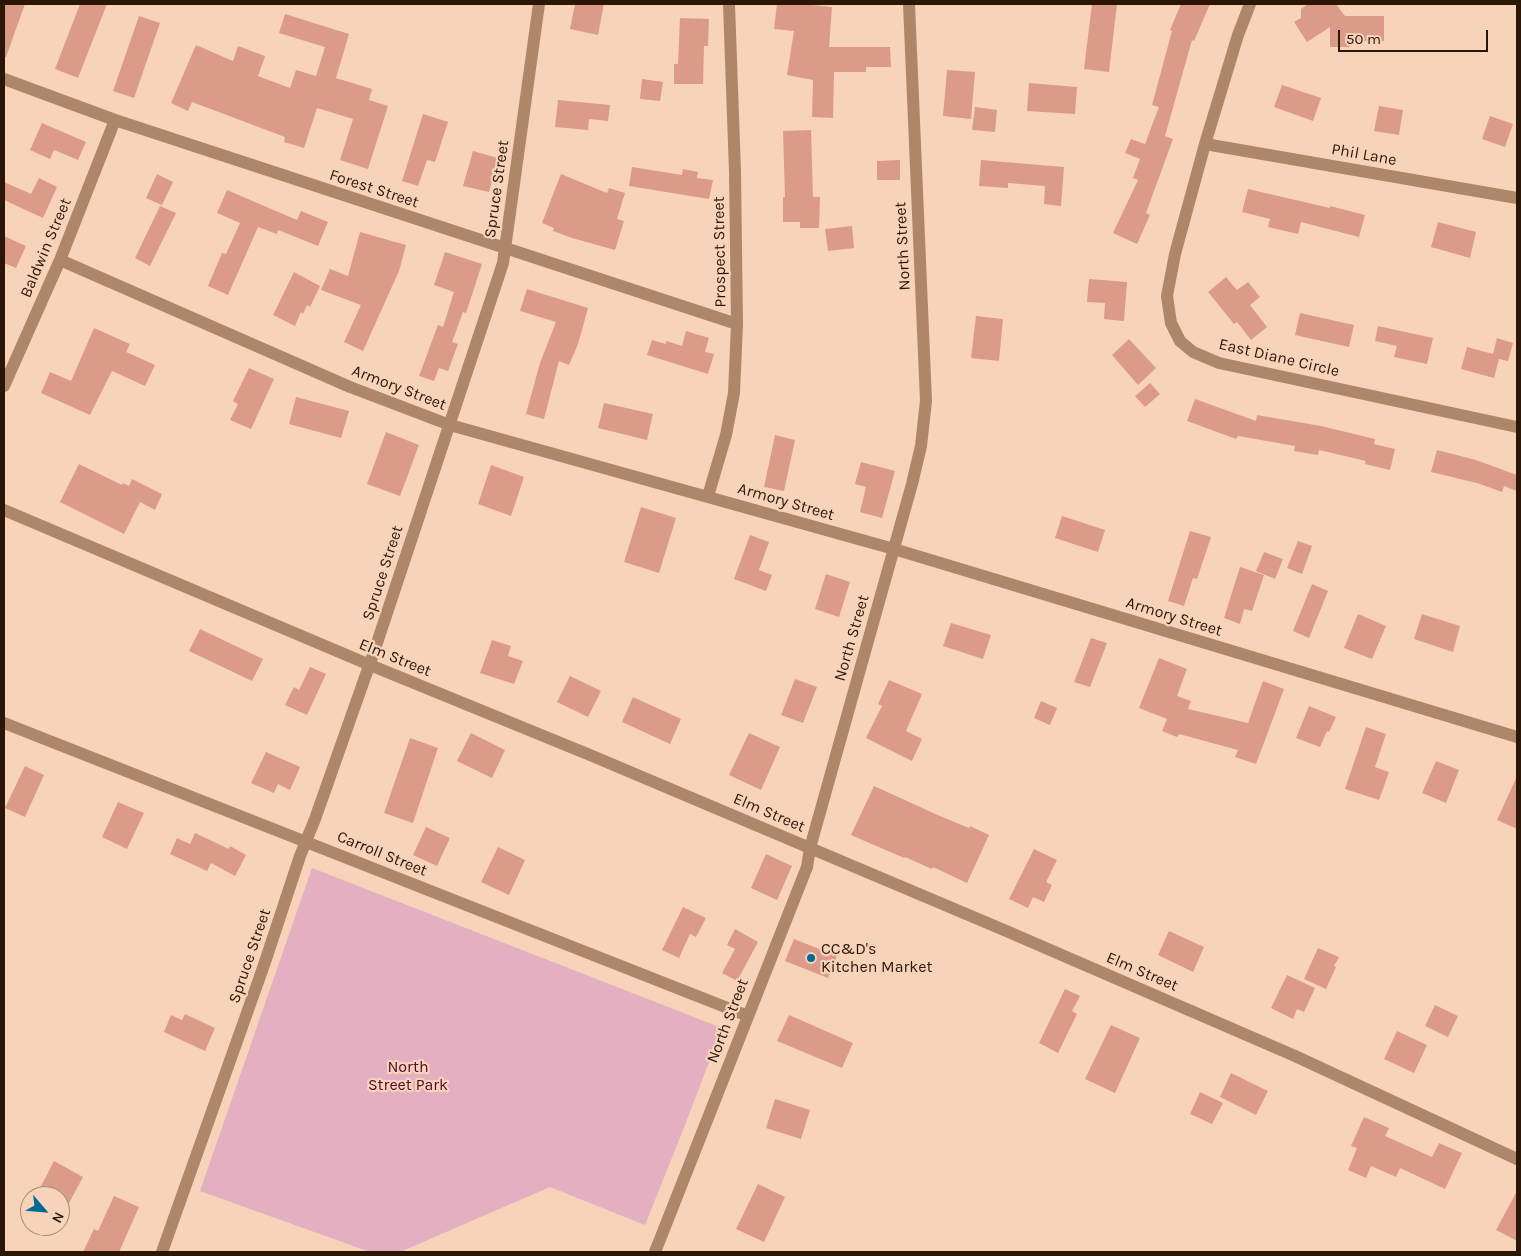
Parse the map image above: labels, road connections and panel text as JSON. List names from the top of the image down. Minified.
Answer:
{"streets":{"street":["Phil Lane","Forest Street","Spruce Street","North Street","Baldwin Street","Prospect Street","East Diane Circle","Armory Street","Elm Street","Carroll Street"]},"crossings":[["Phil Lane","East Diane Circle"],["Forest Street","Spruce Street"],["Forest Street","Baldwin Street"],["Forest Street","Prospect Street"],["Spruce Street","Armory Street"],["Spruce Street","Elm Street"],["Spruce Street","Carroll Street"],["North Street","Armory Street"],["North Street","Elm Street"],["North Street","Carroll Street"],["Baldwin Street","Armory Street"],["Prospect Street","Armory Street"]],"parks":["North Street Park"],"places":["CC&D's Kitchen Market"],"scale_bar":"50 m","north":"bottom right"}
